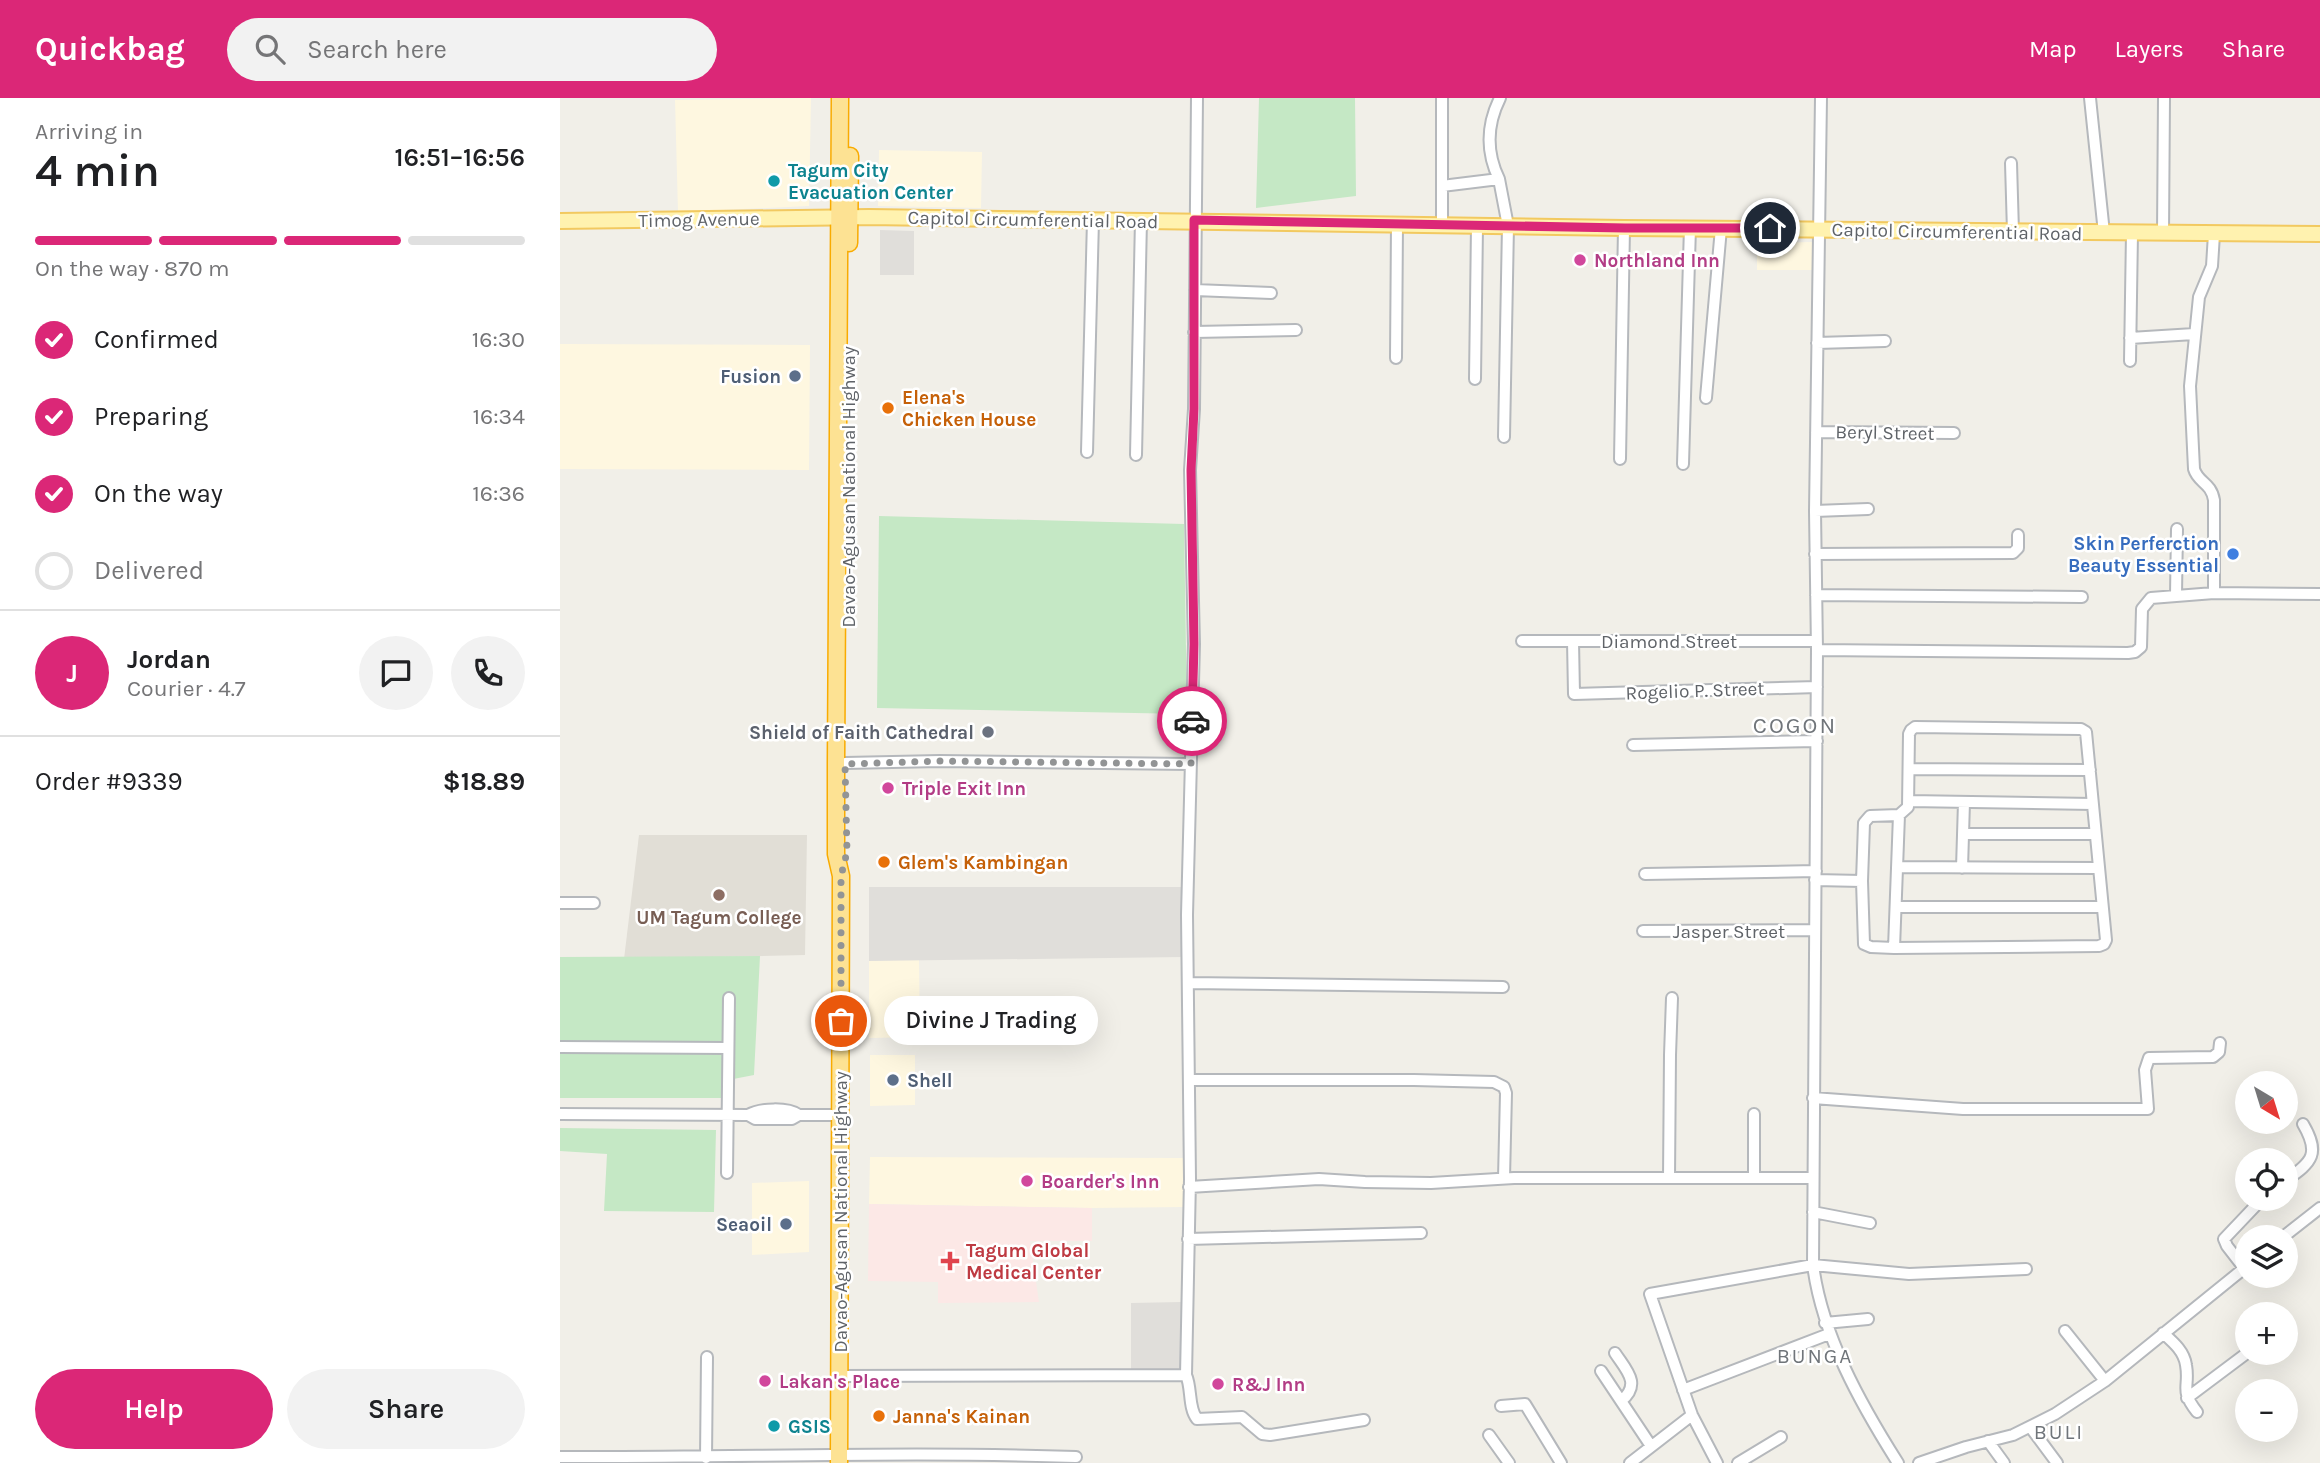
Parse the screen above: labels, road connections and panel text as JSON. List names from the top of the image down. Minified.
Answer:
{"streets":{"highway":["Davao-Agusan National Highway"],"main road":["Timog Avenue","Capitol Circumferential Road"],"street":["Beryl Street","Diamond Street","Rogelio P. Street","Jasper Street"]},"crossings":[["Timog Avenue","Capitol Circumferential Road"],["Timog Avenue","Davao-Agusan National Highway"],["Capitol Circumferential Road","Davao-Agusan National Highway"],["Diamond Street","Rogelio P. Street"]],"districts":["COGON","BUNGA","BULI"],"places":{"other":["Tagum City Evacuation Center","Northland Inn","Fusion","Elena's Chicken House","Skin Perferction Beauty Essential","Shield of Faith Cathedral","Triple Exit Inn","Glem's Kambingan","UM Tagum College","Divine J Trading","Shell","Boarder's Inn","Seaoil","Lakan's Place","R&J Inn","Janna's Kainan","GSIS"],"health":["Tagum Global Medical Center"]},"north":"bottom right","page":{"header":"Quickbag","search":"Search here","nav":["Map","Layers","Share"],"heading":["4 min","Arriving in","16:51–16:56"],"panel":["Jordan","Courier · 4.7","Order #9339","$18.89"],"bar":"On the way · 870 m","list":[["Confirmed","16:30"],["Preparing","16:34"],["On the way","16:36"],"Delivered"],"round":"J","bubble":"Divine J Trading","map_buttons":["+","−"],"buttons":["Help","Share"]}}
